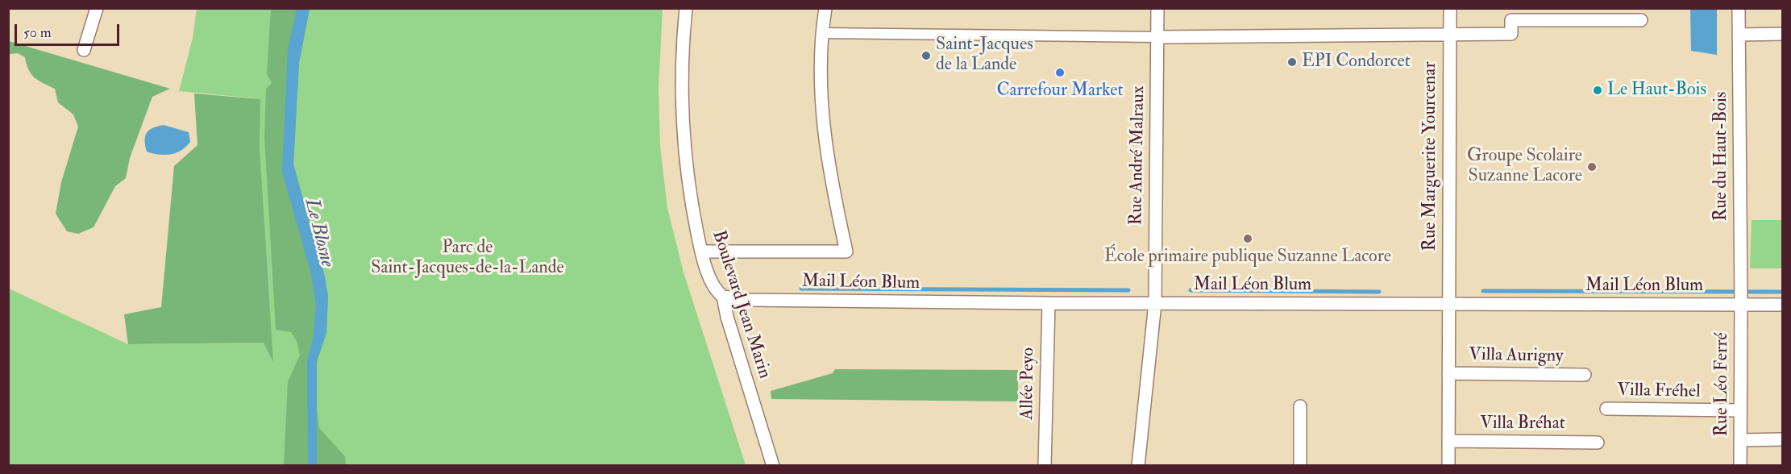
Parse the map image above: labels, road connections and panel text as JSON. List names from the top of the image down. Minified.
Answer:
{"streets":{"street":["Rue André Malraux","Rue Marguerite Yourcenar","Rue du Haut-Bois","Mail Léon Blum","Boulevard Jean Marin","Villa Aurigny","Allée Peyo","Rue Léo Ferré","Villa Fréhel","Villa Bréhat"]},"crossings":[["Rue André Malraux","Mail Léon Blum"],["Rue Marguerite Yourcenar","Mail Léon Blum"],["Rue Marguerite Yourcenar","Villa Aurigny"],["Rue Marguerite Yourcenar","Villa Bréhat"],["Rue du Haut-Bois","Mail Léon Blum"],["Rue du Haut-Bois","Rue Léo Ferré"],["Mail Léon Blum","Boulevard Jean Marin"],["Mail Léon Blum","Allée Peyo"],["Mail Léon Blum","Rue Léo Ferré"],["Rue Léo Ferré","Villa Fréhel"]],"water":["Le Blosne"],"parks":["Parc de Saint-Jacques-de-la-Lande"],"places":["Saint-Jacques de la Lande","EPI Condorcet","Carrefour Market","Le Haut-Bois","Groupe Scolaire Suzanne Lacore","École primaire publique Suzanne Lacore"],"scale_bar":"50 m"}
